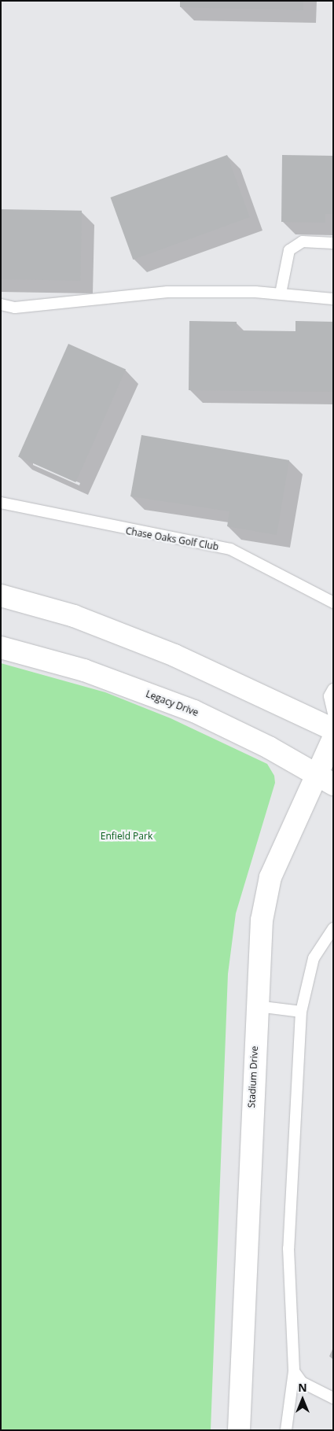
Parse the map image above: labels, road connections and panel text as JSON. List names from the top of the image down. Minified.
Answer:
{"streets":{"street":["Legacy Drive","Stadium Drive"],"lane":["Chase Oaks Golf Club"]},"crossings":[["Legacy Drive","Stadium Drive"]],"parks":["Enfield Park"],"north":"top"}
